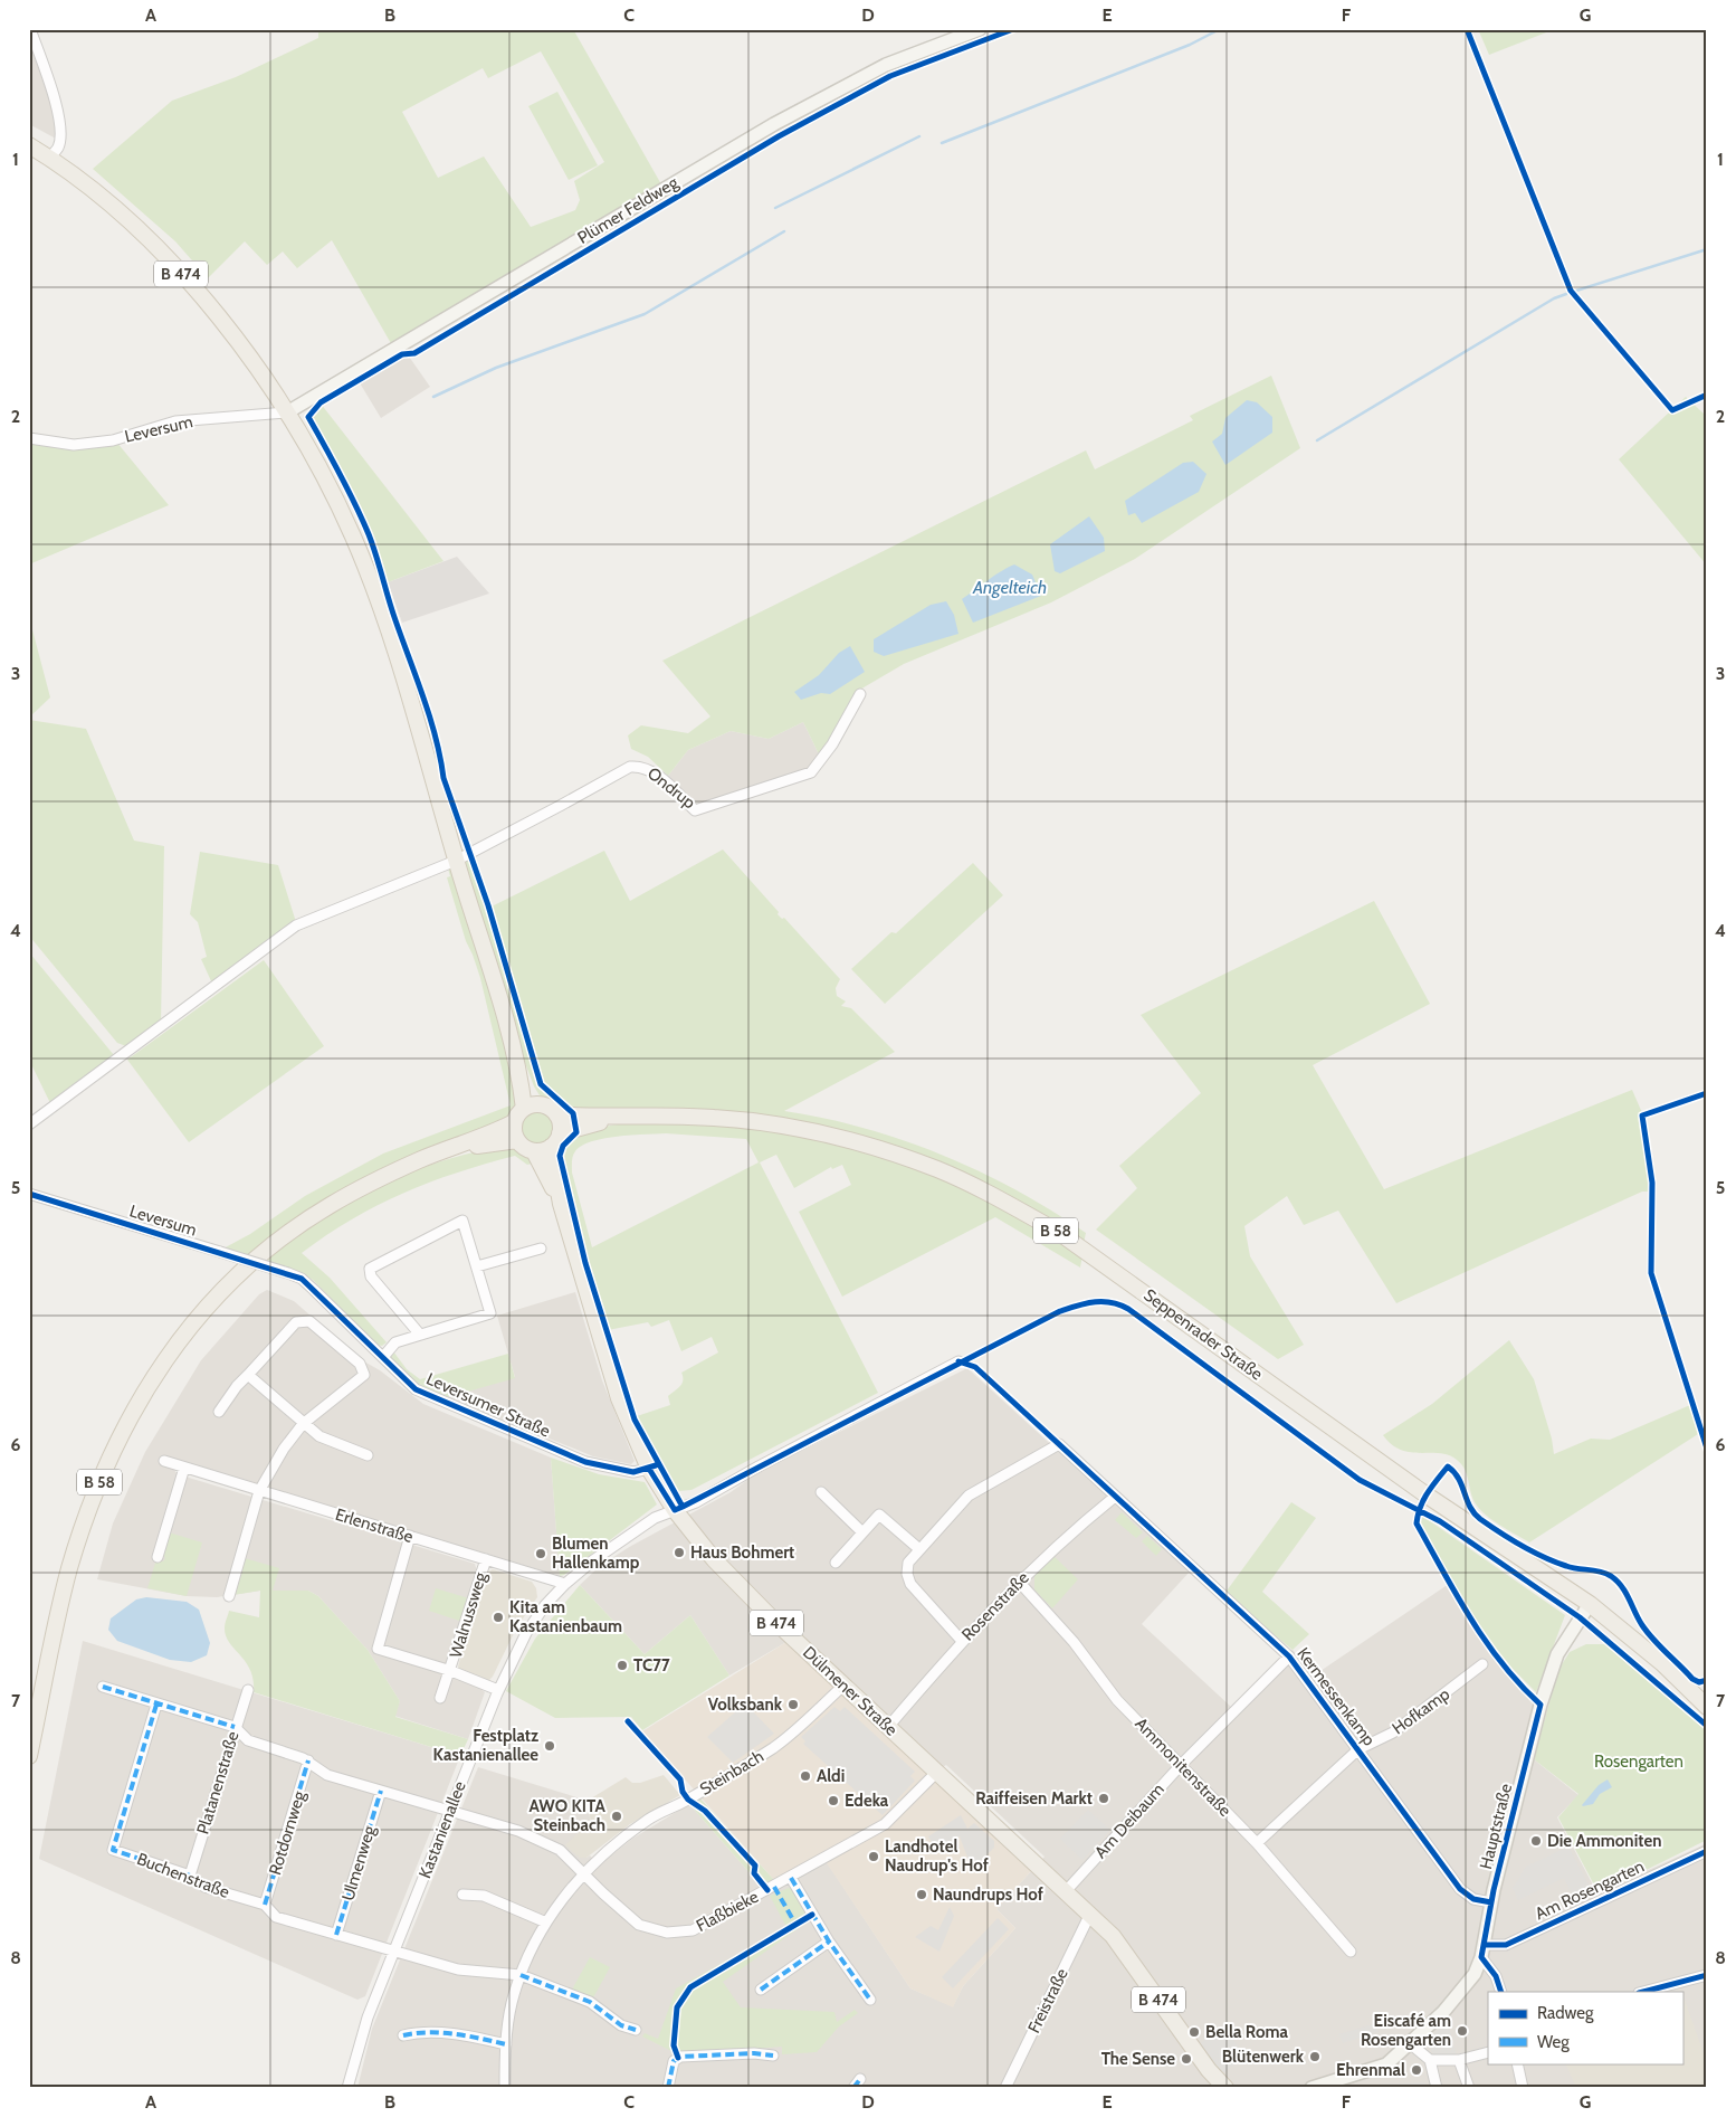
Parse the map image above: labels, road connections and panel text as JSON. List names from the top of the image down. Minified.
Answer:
{"streets":{"main road":["B 474","B 58","Seppenrader Straße","Dülmener Straße"],"street":["Plümer Feldweg","Leversum","Ondrup","Leversumer Straße","Erlenstraße","Rosenstraße","Walnussweg","Kermessenkamp","Hofkamp","Ammonitenstraße","Steinbach","Platanenstraße","Am Deibaum","Hauptstraße","Kastanienallee","Rotdornweg","Ulmenweg","Buchenstraße","Am Rosengarten","Flaßbieke","Freistraße"]},"crossings":[["Plümer Feldweg","B 474"],["Plümer Feldweg","Leversum"],["B 474","Leversum"],["B 474","Ondrup"],["B 474","B 58"],["B 474","Seppenrader Straße"],["B 474","Dülmener Straße"],["Leversum","Leversumer Straße"],["B 58","Seppenrader Straße"],["B 58","Dülmener Straße"],["Seppenrader Straße","Dülmener Straße"],["Seppenrader Straße","Hauptstraße"],["Leversumer Straße","Dülmener Straße"],["Erlenstraße","Walnussweg"],["Erlenstraße","Kastanienallee"],["Rosenstraße","Dülmener Straße"],["Rosenstraße","Kermessenkamp"],["Rosenstraße","Ammonitenstraße"],["Dülmener Straße","Steinbach"],["Dülmener Straße","Am Deibaum"],["Dülmener Straße","Kastanienallee"],["Dülmener Straße","Flaßbieke"],["Dülmener Straße","Freistraße"],["Kermessenkamp","Hofkamp"],["Kermessenkamp","Am Deibaum"],["Kermessenkamp","Hauptstraße"],["Hofkamp","Ammonitenstraße"],["Ammonitenstraße","Am Deibaum"],["Steinbach","Buchenstraße"],["Steinbach","Flaßbieke"],["Platanenstraße","Buchenstraße"],["Hauptstraße","Am Rosengarten"],["Kastanienallee","Buchenstraße"],["Kastanienallee","Flaßbieke"],["Rotdornweg","Buchenstraße"],["Ulmenweg","Buchenstraße"]],"water":["Angelteich"],"parks":["Rosengarten"],"places":["Haus Bohmert","Blumen Hallenkamp","Kita am Kastanienbaum","TC77","Volksbank","Festplatz Kastanienallee","Aldi","Raiffeisen Markt","Edeka","AWO KITA Steinbach","Die Ammoniten","Landhotel Naudrup's Hof","Naundrups Hof","Eiscafé am Rosengarten","Bella Roma","Blütenwerk","The Sense","Ehrenmal"],"legend":["Radweg","Weg"],"grid":{"columns":["A","B","C","D","E","F","G"],"rows":["1","2","3","4","5","6","7","8"]}}
